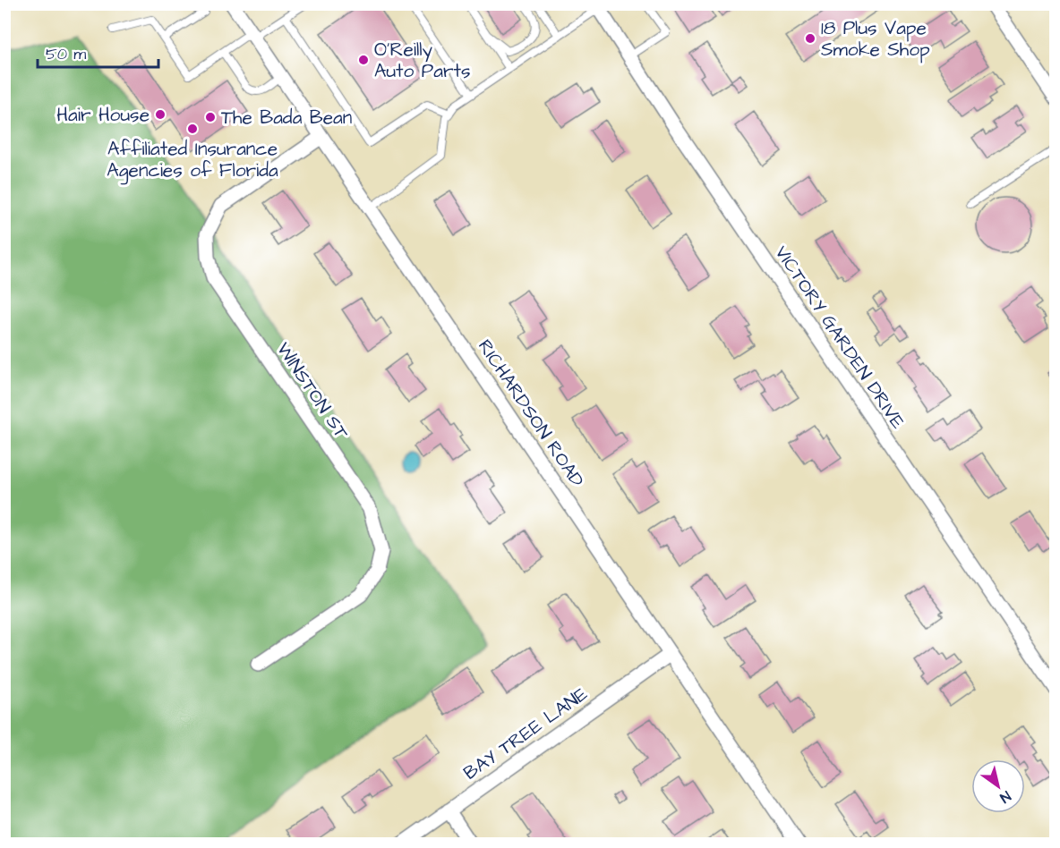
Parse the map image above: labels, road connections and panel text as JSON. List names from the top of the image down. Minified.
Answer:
{"streets":{"street":["VICTORY GARDEN DRIVE","WINSTON ST","RICHARDSON ROAD","BAY TREE LANE"]},"crossings":[["WINSTON ST","RICHARDSON ROAD"],["RICHARDSON ROAD","BAY TREE LANE"]],"places":["18 Plus Vape Smoke Shop","O'Reilly Auto Parts","Hair House","The Bada Bean","Affiliated Insurance Agencies of Florida"],"scale_bar":"50 m","north":"bottom right"}
